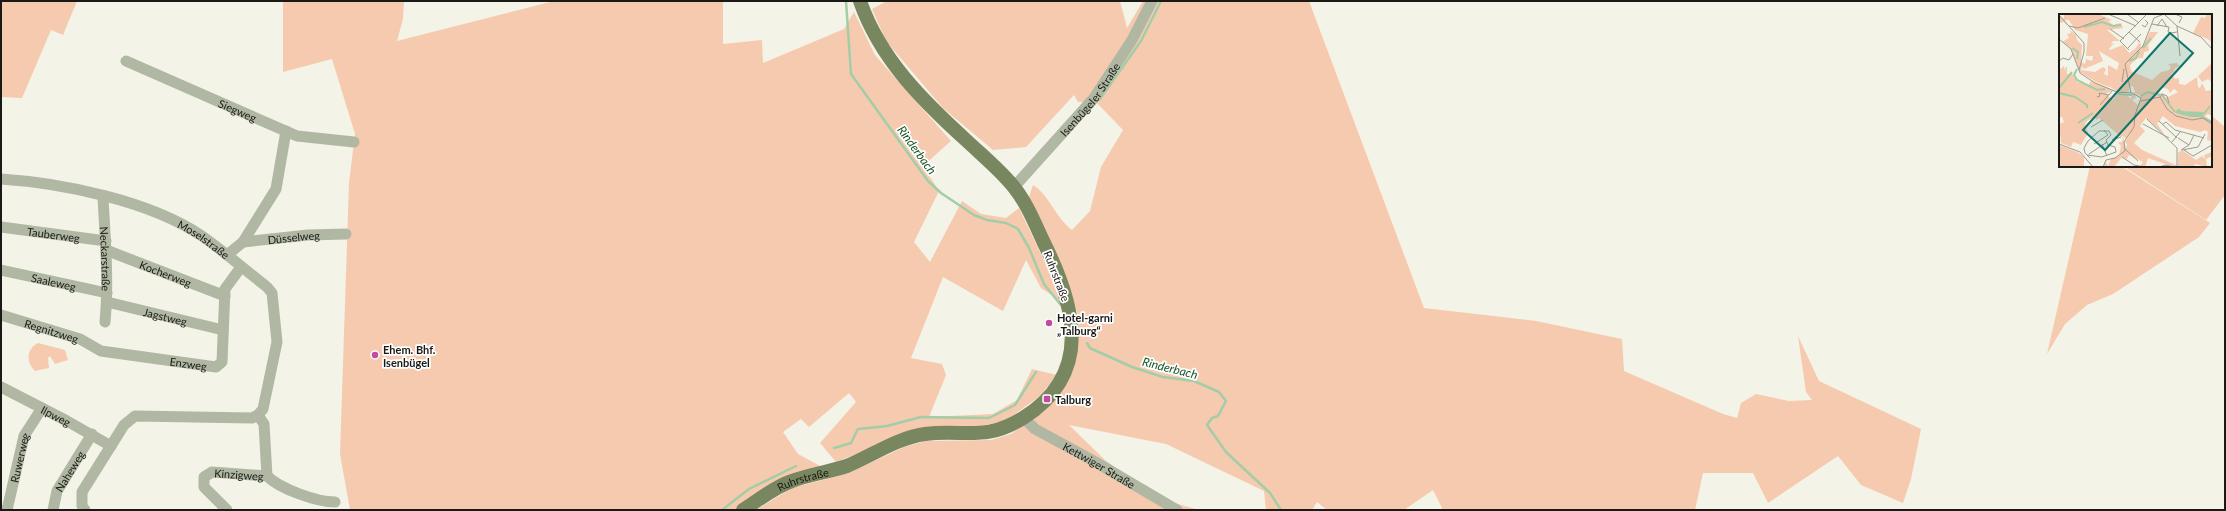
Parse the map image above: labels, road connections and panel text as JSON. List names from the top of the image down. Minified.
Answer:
{"streets":{"main road":["Ruhrstraße"],"street":["Isenbügeler Straße","Siegweg","Tauberweg","Düsselweg","Moselstraße","Neckarstraße","Kocherweg","Saaleweg","Jagstweg","Regnitzweg","Enzweg","Ilpweg","Ruwerweg","Kettwiger Straße","Naheweg","Kinzigweg"]},"crossings":[["Isenbügeler Straße","Ruhrstraße"],["Tauberweg","Neckarstraße"],["Tauberweg","Kocherweg"],["Moselstraße","Neckarstraße"],["Moselstraße","Enzweg"],["Neckarstraße","Kocherweg"],["Neckarstraße","Saaleweg"],["Neckarstraße","Jagstweg"],["Kocherweg","Enzweg"],["Ruhrstraße","Kettwiger Straße"],["Saaleweg","Jagstweg"],["Jagstweg","Enzweg"],["Regnitzweg","Enzweg"],["Ilpweg","Ruwerweg"],["Ilpweg","Naheweg"]],"water":["Rinderbach"],"places":{"other":["Hotel-garni „Talburg“","Ehem. Bhf. Isenbügel"],"transit":["Talburg"]}}
